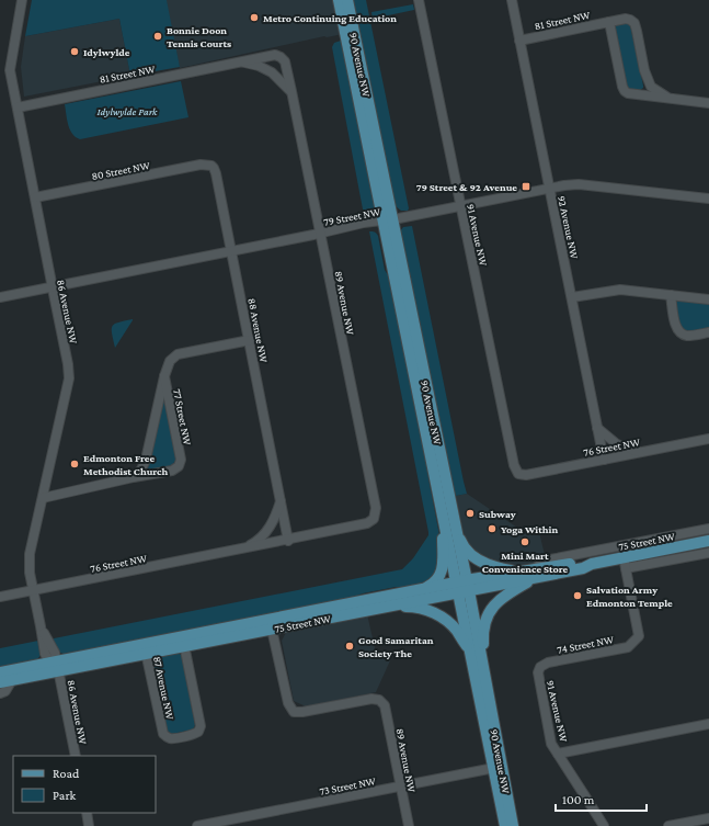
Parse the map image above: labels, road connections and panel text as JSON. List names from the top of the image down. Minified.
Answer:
{"streets":{"main road":["90 Avenue NW","75 Street NW"],"street":["81 Street NW","80 Street NW","79 Street NW","92 Avenue NW","91 Avenue NW","89 Avenue NW","86 Avenue NW","88 Avenue NW","77 Street NW","76 Street NW","74 Street NW","87 Avenue NW","73 Street NW"]},"crossings":[["81 Street NW","92 Avenue NW"],["81 Street NW","89 Avenue NW"],["81 Street NW","86 Avenue NW"],["90 Avenue NW","79 Street NW"],["90 Avenue NW","75 Street NW"],["90 Avenue NW","73 Street NW"],["80 Street NW","86 Avenue NW"],["80 Street NW","88 Avenue NW"],["79 Street NW","92 Avenue NW"],["79 Street NW","91 Avenue NW"],["79 Street NW","89 Avenue NW"],["79 Street NW","86 Avenue NW"],["79 Street NW","88 Avenue NW"],["92 Avenue NW","76 Street NW"],["91 Avenue NW","76 Street NW"],["91 Avenue NW","74 Street NW"],["89 Avenue NW","76 Street NW"],["89 Avenue NW","75 Street NW"],["89 Avenue NW","73 Street NW"],["86 Avenue NW","77 Street NW"],["86 Avenue NW","76 Street NW"],["86 Avenue NW","75 Street NW"],["88 Avenue NW","77 Street NW"],["88 Avenue NW","76 Street NW"],["75 Street NW","74 Street NW"],["75 Street NW","87 Avenue NW"]],"parks":["Idylwylde Park"],"places":{"other":["Metro Continuing Education","Bonnie Doon Tennis Courts","Idylwylde","Edmonton Free Methodist Church","Subway","Yoga Within","Mini Mart Convenience Store","Salvation Army Edmonton Temple","Good Samaritan Society The"],"transit":["79 Street & 92 Avenue"]},"legend":["Road","Park"],"scale_bar":"100 m"}
